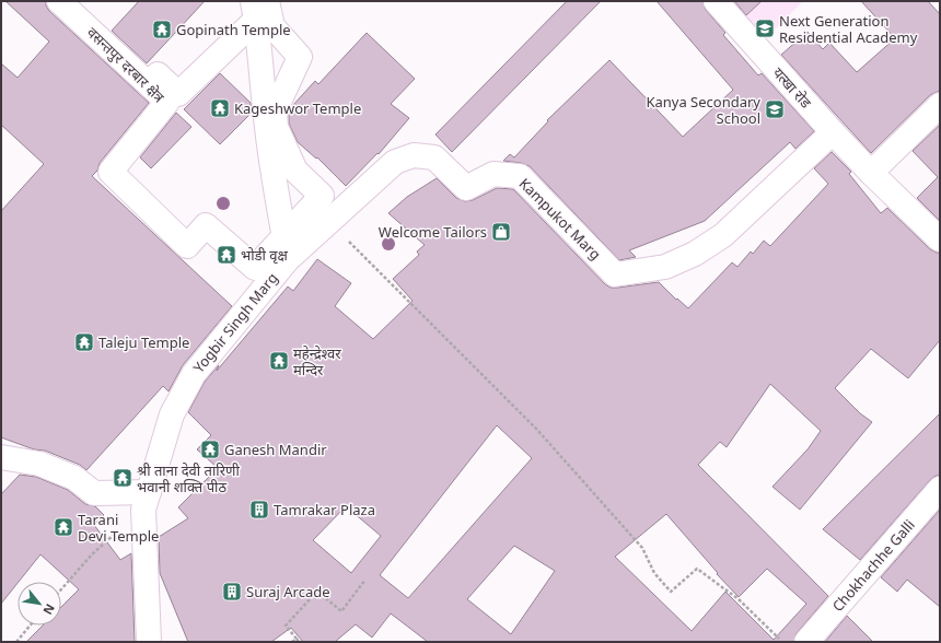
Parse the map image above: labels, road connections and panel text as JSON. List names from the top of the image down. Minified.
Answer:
{"streets":{"street":["वसन्तपुर दरबार क्षेत्र","यत्खा रोड","Kampukot Marg","Yogbir Singh Marg","Chokhachhe Galli"]},"crossings":[["वसन्तपुर दरबार क्षेत्र","Yogbir Singh Marg"],["यत्खा रोड","Kampukot Marg"],["Kampukot Marg","Yogbir Singh Marg"]],"places":{"school or university":["Next Generation Residential Academy","Kanya Secondary School"],"temple":["Gopinath Temple","Kageshwor Temple","भोडी वृक्ष","Taleju Temple","महेन्द्रेश्वर मन्दिर","Ganesh Mandir","श्री ताना देवी तारिणी भवानी शक्ति पीठ","Tarani Devi Temple"],"shop":["Welcome Tailors"],"building":["Tamrakar Plaza","Suraj Arcade"]},"north":"bottom right"}
